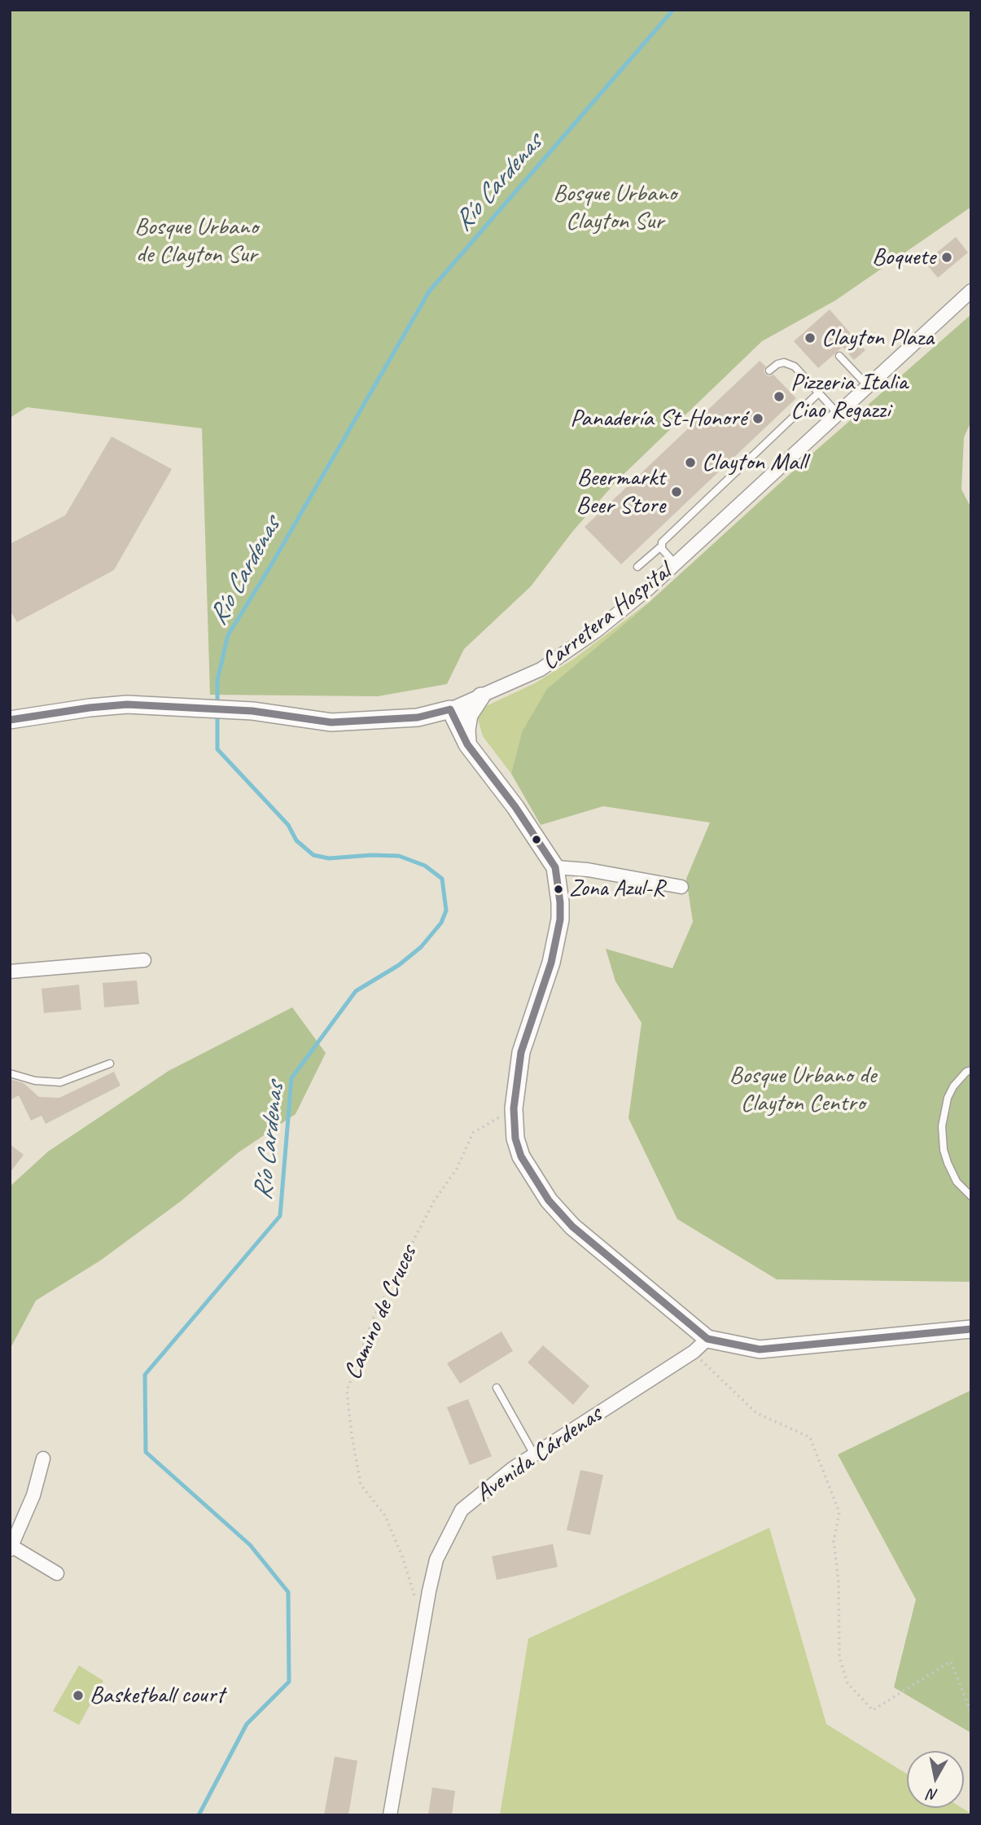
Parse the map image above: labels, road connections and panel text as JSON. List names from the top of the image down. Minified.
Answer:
{"streets":{"street":["Carretera Hospital","Avenida Cárdenas"],"path":["Camino de Cruces"]},"crossings":[["Camino de Cruces","Avenida Cárdenas"]],"water":["Río Cardenas"],"parks":["Bosque Urbano Clayton Sur","Bosque Urbano de Clayton Sur","Bosque Urbano de Clayton Centro"],"places":["Boquete","Clayton Plaza","Pizzeria Italia Ciao Regazzi","Panadería St-Honoré","Clayton Mall","Beermarkt Beer Store","Zona Azul-R","Basketball court"],"north":"bottom"}
